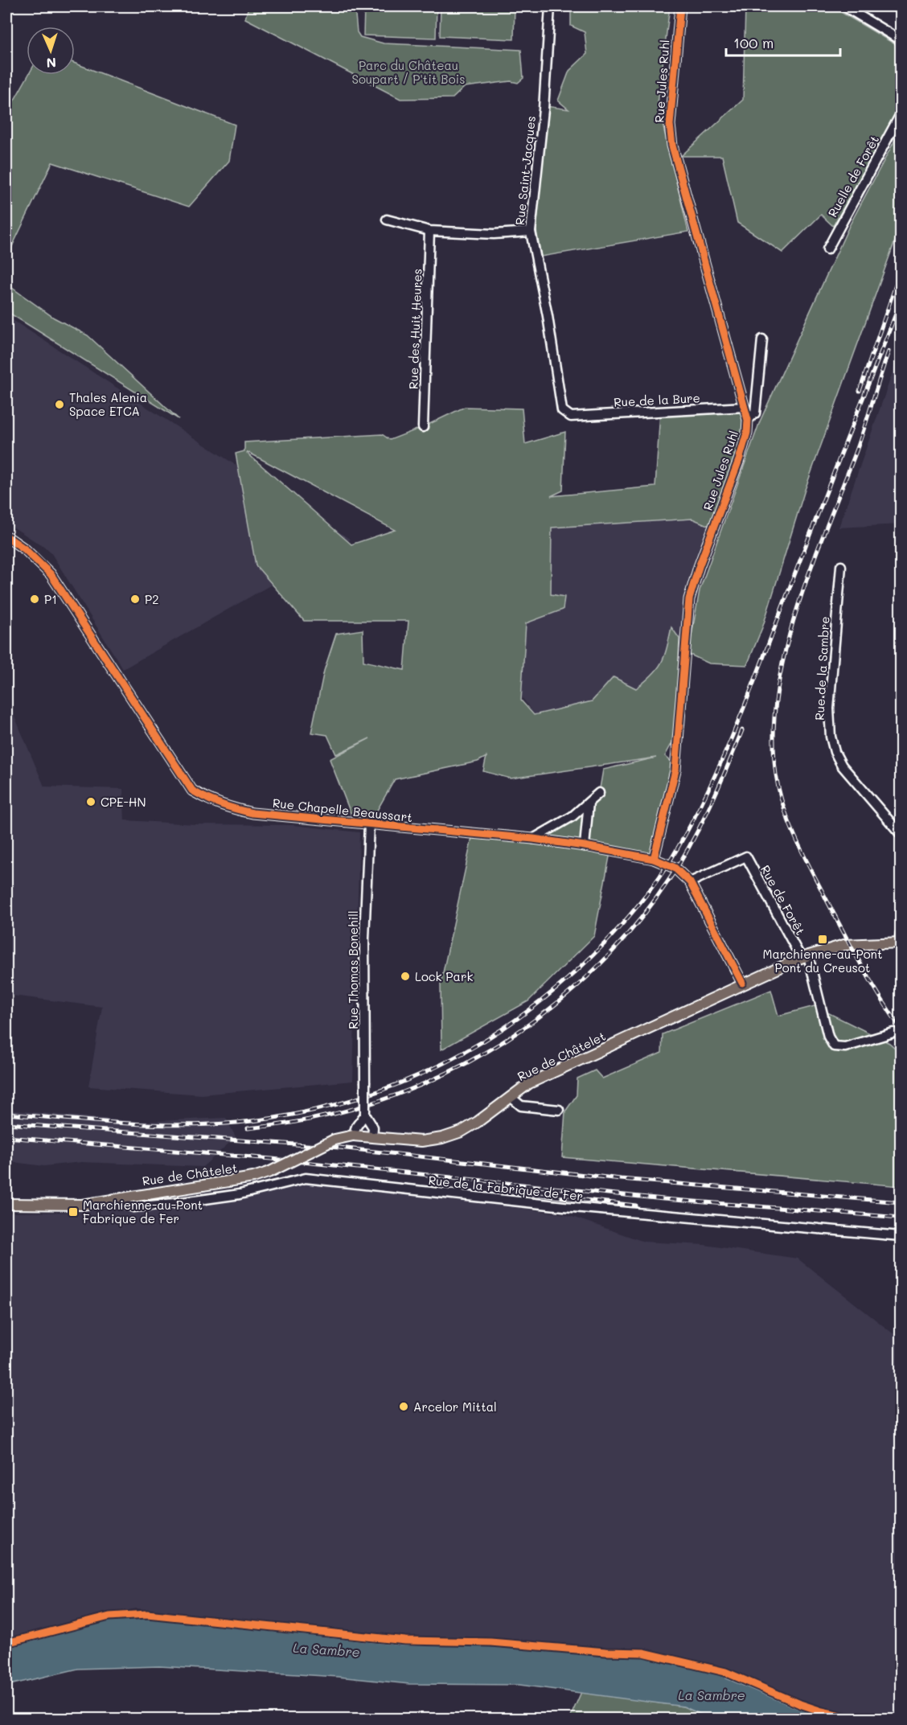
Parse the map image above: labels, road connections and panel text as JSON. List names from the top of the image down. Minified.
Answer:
{"streets":{"main road":["Rue de Châtelet"],"street":["Rue Jules Ruhl","Rue Saint-Jacques","Ruelle de Forêt","Rue des Huit Heures","Rue de la Bure","Rue de la Sambre","Rue Chapelle Beaussart","Rue de Forêt","Rue Thomas Bonehill","Rue de la Fabrique de Fer"]},"crossings":[["Rue Jules Ruhl","Rue de la Bure"],["Rue Jules Ruhl","Rue Chapelle Beaussart"],["Rue Saint-Jacques","Rue de la Bure"],["Rue Chapelle Beaussart","Rue de Forêt"],["Rue Chapelle Beaussart","Rue Thomas Bonehill"],["Rue Chapelle Beaussart","Rue de Châtelet"],["Rue de Forêt","Rue de Châtelet"],["Rue Thomas Bonehill","Rue de Châtelet"],["Rue de Châtelet","Rue de la Fabrique de Fer"]],"water":["La Sambre"],"parks":["Parc du Château Soupart / P'tit Bois"],"places":{"other":["Thales Alenia Space ETCA","P1","P2","CPE-HN","Lock Park","Arcelor Mittal"],"transit":["Marchienne-au-Pont Pont du Creusot","Marchienne-au-Pont Fabrique de Fer"]},"scale_bar":"100 m","north":"bottom"}
